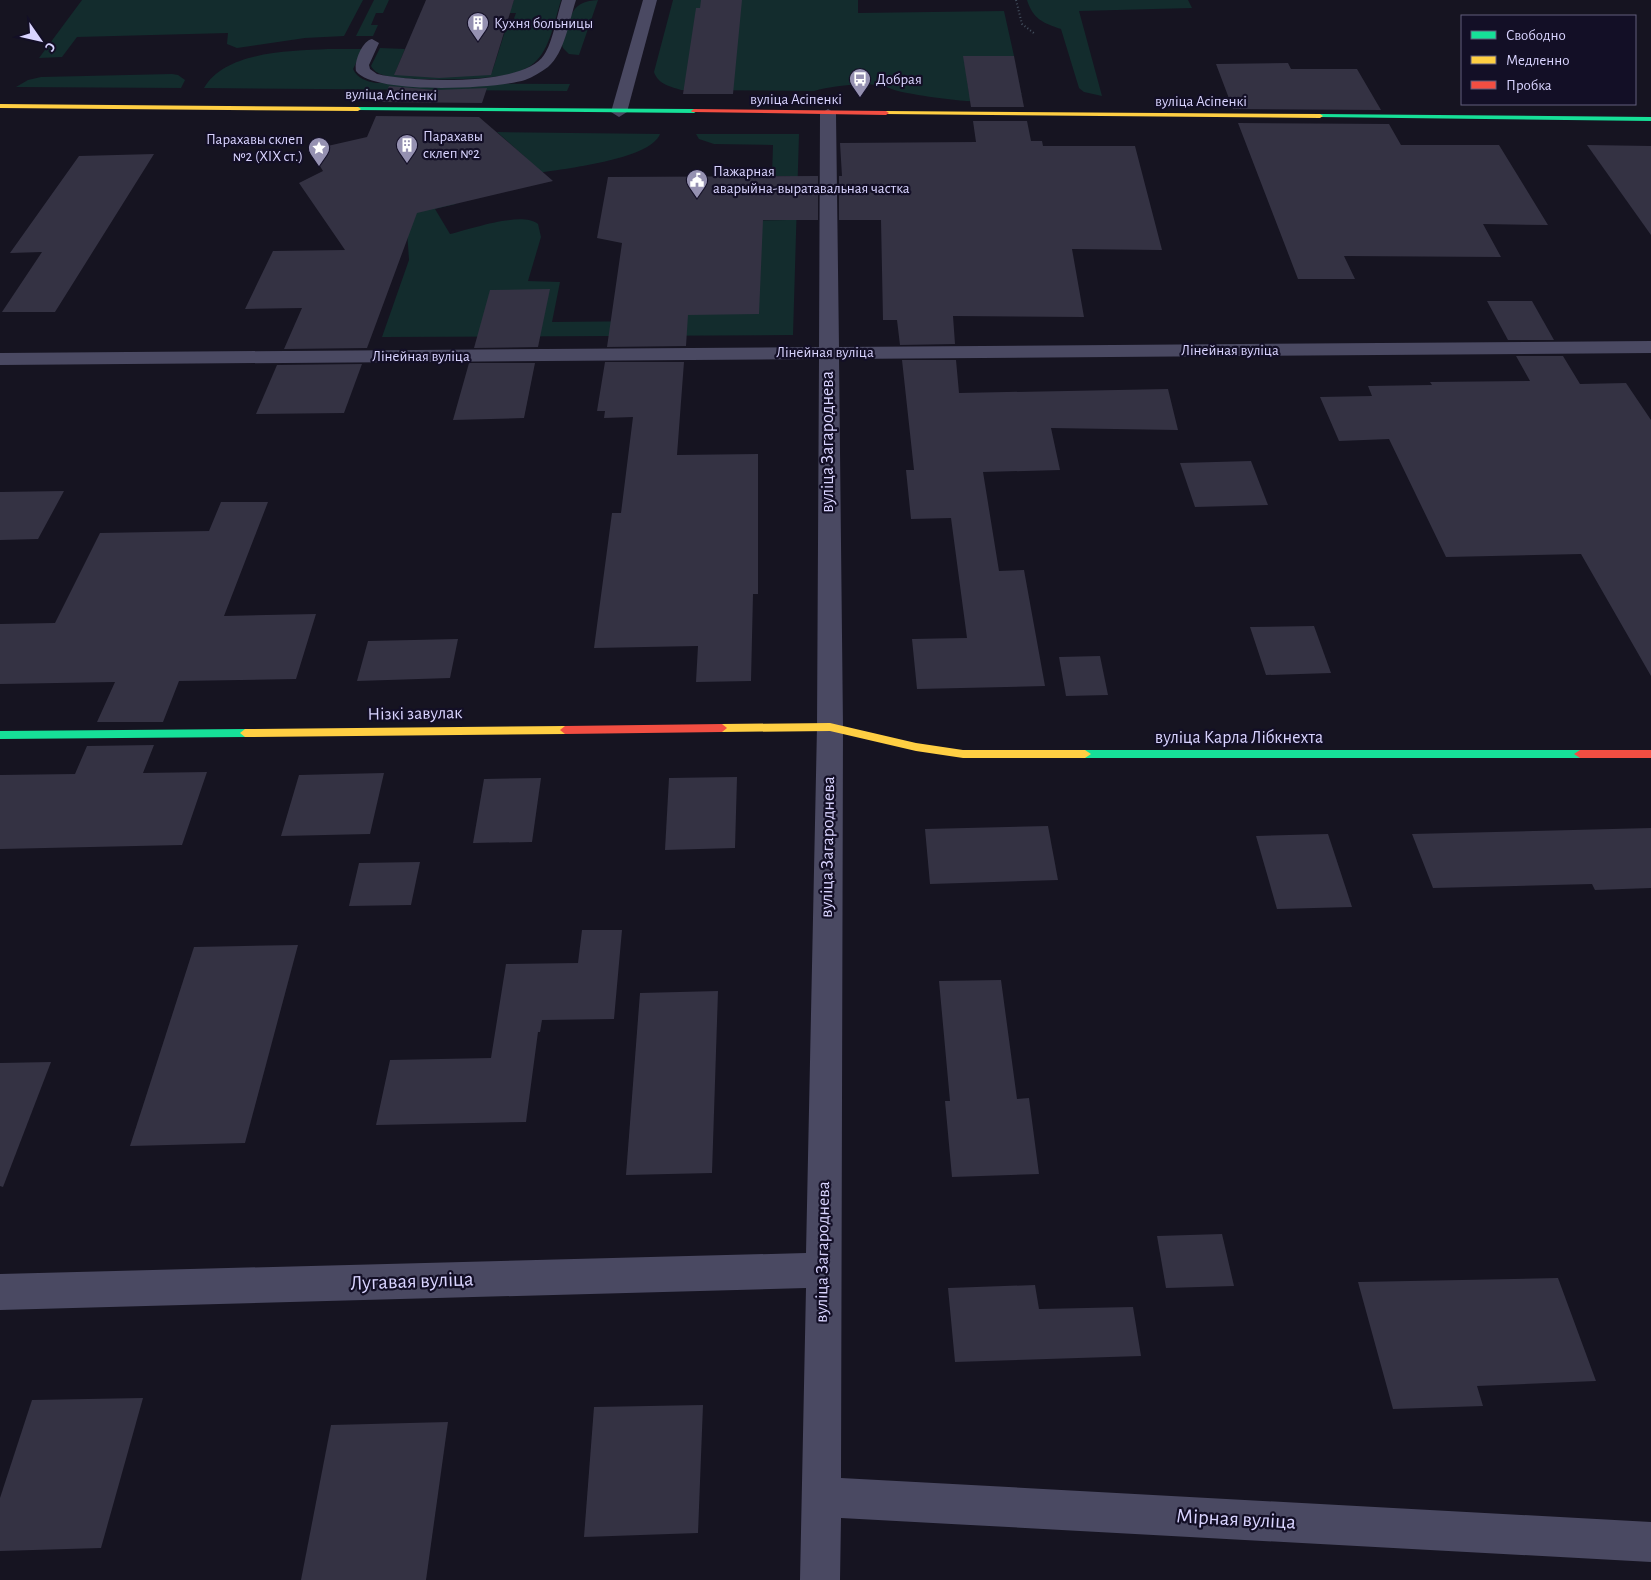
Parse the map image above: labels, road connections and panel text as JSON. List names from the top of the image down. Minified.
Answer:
{"streets":{"main road":["вуліца Асіпенкі","Нізкі завулак","вуліца Карла Лібкнехта"],"street":["Лінейная вуліца","вуліца Загароднева","Лугавая вуліца","Мірная вуліца"]},"crossings":[["вуліца Асіпенкі","вуліца Загароднева"],["Лінейная вуліца","вуліца Загароднева"],["вуліца Загароднева","Нізкі завулак"],["вуліца Загароднева","вуліца Карла Лібкнехта"],["вуліца Загароднева","Лугавая вуліца"],["вуліца Загароднева","Мірная вуліца"],["Нізкі завулак","вуліца Карла Лібкнехта"]],"places":{"building":["Кухня больницы","Парахавы склеп №2"],"bus stop":["Добрая"],"place":["Парахавы склеп №2 (XIX ст.)"],"public building":["Пажарная аварыйна-выратавальная частка"]},"legend":["Свободно","Медленно","Пробка"],"north":"bottom right"}
